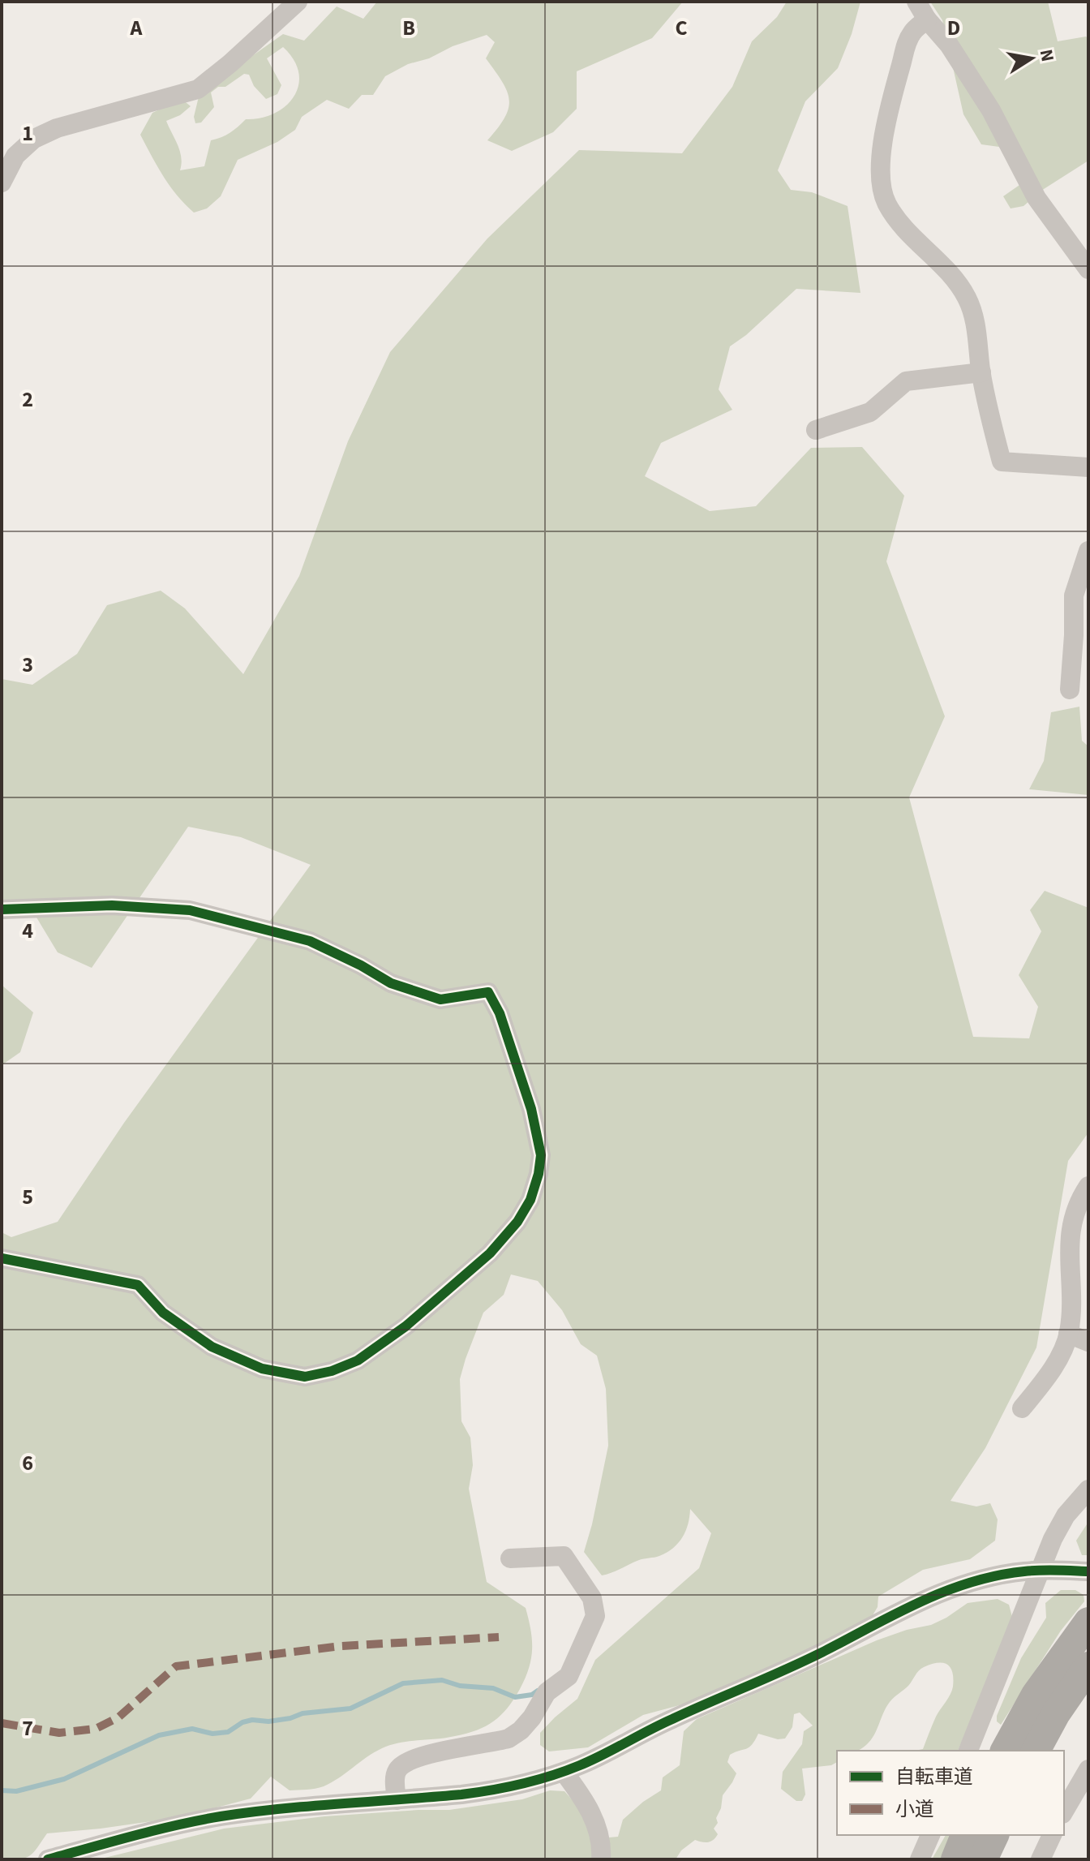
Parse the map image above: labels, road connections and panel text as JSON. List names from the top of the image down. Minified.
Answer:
{"legend":["自転車道","小道"],"north":"right","grid":{"columns":["A","B","C","D"],"rows":["1","2","3","4","5","6","7"]}}
